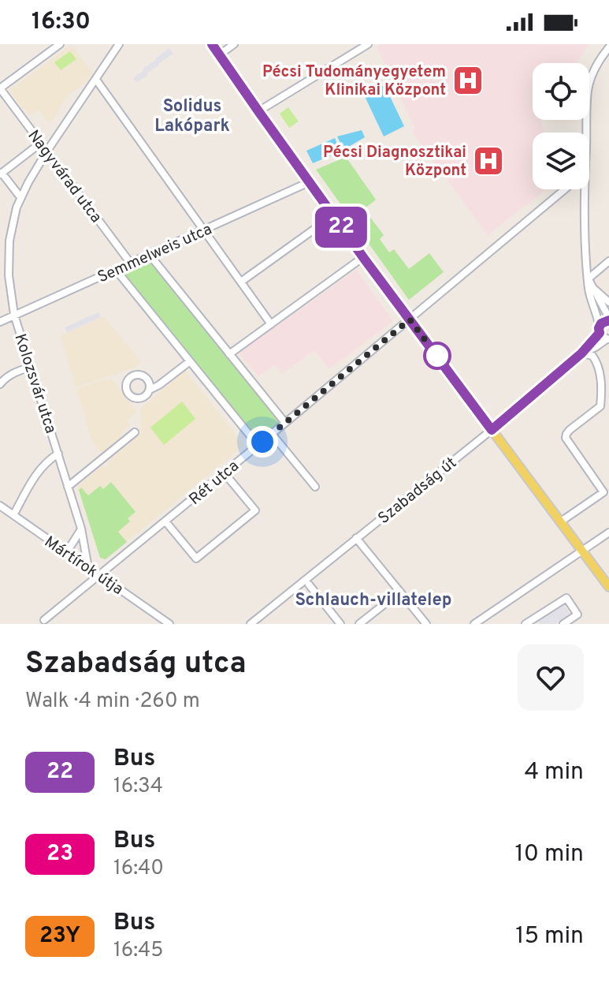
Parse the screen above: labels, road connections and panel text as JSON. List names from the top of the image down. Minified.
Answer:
{"streets":{"street":["Nagyvárad utca","Semmelweis utca","Kolozsvár utca","Rét utca","Szabadság út","Mártírok útja"]},"crossings":[["Nagyvárad utca","Semmelweis utca"],["Nagyvárad utca","Kolozsvár utca"],["Semmelweis utca","Kolozsvár utca"],["Kolozsvár utca","Mártírok útja"],["Rét utca","Mártírok útja"]],"districts":["Solidus Lakópark","Schlauch-villatelep"],"places":{"hospital":["Pécsi Tudományegyetem Klinikai Központ","Pécsi Diagnosztikai Központ"]},"lines":["bus line 22"],"page":{"status":"16:30","on_map":"22","heading":["Szabadság utca","Walk · 4 min · 260 m"],"list":[{"mark":"22","name":"Bus","note":"16:34","value":"4 min"},{"mark":"23","name":"Bus","note":"16:40","value":"10 min"},{"mark":"23Y","name":"Bus","note":"16:45","value":"15 min"}]}}
